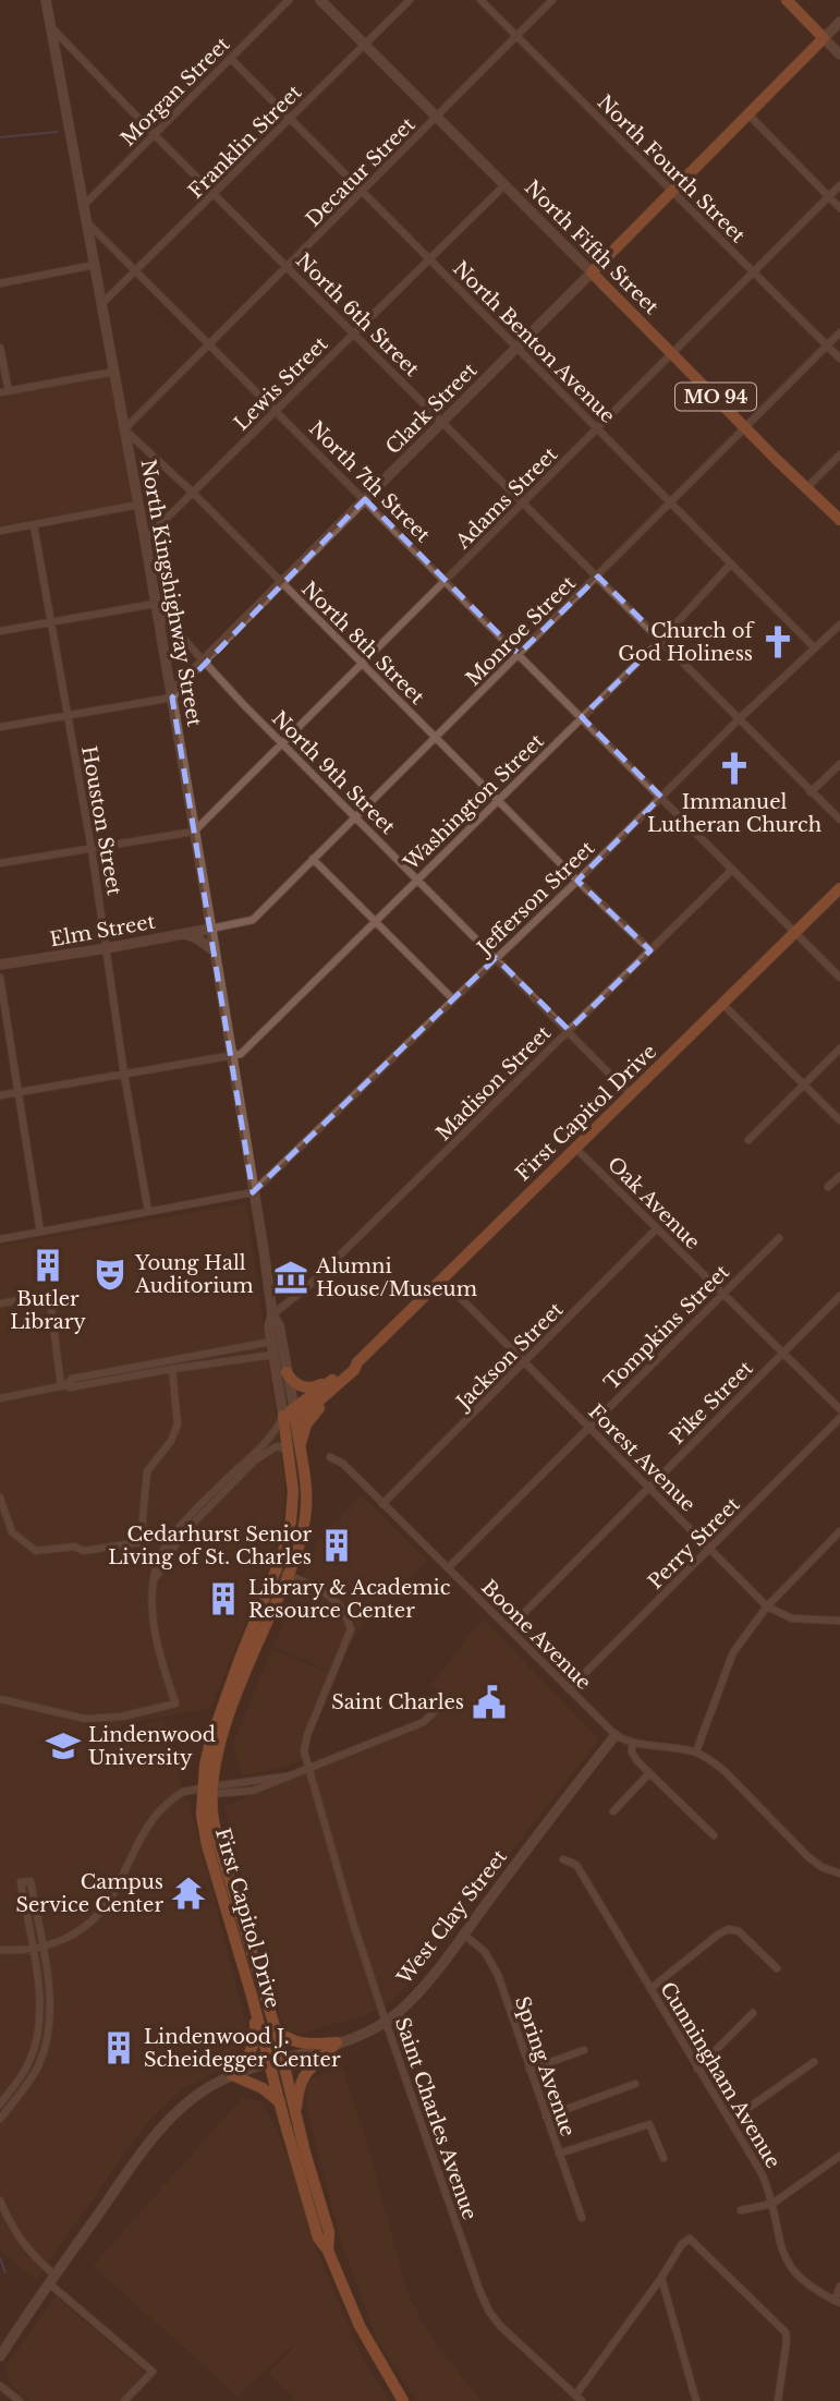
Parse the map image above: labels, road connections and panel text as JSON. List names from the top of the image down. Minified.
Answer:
{"streets":{"main road":["North Fifth Street","MO 94","Clark Street","North Kingshighway Street","Elm Street","First Capitol Drive","West Clay Street"],"street":["Morgan Street","Franklin Street","North Fourth Street","Decatur Street","North 6th Street","North Benton Avenue","Lewis Street","North 7th Street","Adams Street","Monroe Street","North 8th Street","North 9th Street","Washington Street","Houston Street","Jefferson Street","Madison Street","Oak Avenue","Tompkins Street","Jackson Street","Pike Street","Forest Avenue","Perry Street","Boone Avenue","Spring Avenue","Cunningham Avenue","Saint Charles Avenue"]},"crossings":[["Morgan Street","North 6th Street"],["Morgan Street","North Benton Avenue"],["Morgan Street","North Kingshighway Street"],["Franklin Street","North Fifth Street"],["Franklin Street","North 6th Street"],["Franklin Street","North Benton Avenue"],["Franklin Street","North 7th Street"],["Franklin Street","North Kingshighway Street"],["North Fourth Street","Decatur Street"],["North Fourth Street","Clark Street"],["North Fourth Street","Adams Street"],["North Fourth Street","Monroe Street"],["Decatur Street","North Fifth Street"],["Decatur Street","North 6th Street"],["Decatur Street","North Benton Avenue"],["Decatur Street","North 7th Street"],["Decatur Street","North Kingshighway Street"],["Decatur Street","North 8th Street"],["North Fifth Street","Lewis Street"],["North Fifth Street","Clark Street"],["North Fifth Street","Adams Street"],["North Fifth Street","Monroe Street"],["North 6th Street","Lewis Street"],["North 6th Street","Clark Street"],["North 6th Street","Adams Street"],["North 6th Street","North Kingshighway Street"],["North 6th Street","Monroe Street"],["North 6th Street","Washington Street"],["North 6th Street","Jefferson Street"],["North Benton Avenue","Lewis Street"],["North Benton Avenue","Clark Street"],["North Benton Avenue","Adams Street"],["North Benton Avenue","Monroe Street"],["North Benton Avenue","Washington Street"],["North Benton Avenue","Jefferson Street"],["Lewis Street","North 7th Street"],["Lewis Street","North Kingshighway Street"],["Lewis Street","North 8th Street"],["Clark Street","North 7th Street"],["Clark Street","North Kingshighway Street"],["Clark Street","North 8th Street"],["Clark Street","North 9th Street"],["North 7th Street","Adams Street"],["North 7th Street","North Kingshighway Street"],["North 7th Street","Monroe Street"],["North 7th Street","Washington Street"],["North 7th Street","Jefferson Street"],["North 7th Street","Madison Street"],["North 7th Street","First Capitol Drive"],["Adams Street","North Kingshighway Street"],["Adams Street","North 8th Street"],["Adams Street","North 9th Street"],["North Kingshighway Street","Monroe Street"],["North Kingshighway Street","North 8th Street"],["North Kingshighway Street","North 9th Street"],["North Kingshighway Street","Washington Street"],["North Kingshighway Street","Jefferson Street"],["North Kingshighway Street","Elm Street"],["North Kingshighway Street","Madison Street"],["Monroe Street","North 8th Street"],["Monroe Street","North 9th Street"],["Monroe Street","Elm Street"],["North 8th Street","Washington Street"],["North 8th Street","Jefferson Street"],["North 8th Street","Madison Street"],["North 9th Street","Washington Street"],["North 9th Street","Jefferson Street"],["North 9th Street","Madison Street"],["North 9th Street","First Capitol Drive"],["Houston Street","Elm Street"],["First Capitol Drive","Oak Avenue"],["First Capitol Drive","Forest Avenue"],["First Capitol Drive","West Clay Street"],["Oak Avenue","Tompkins Street"],["Oak Avenue","Jackson Street"],["Oak Avenue","Pike Street"],["Tompkins Street","Forest Avenue"],["Tompkins Street","Boone Avenue"],["Jackson Street","Forest Avenue"],["Jackson Street","Boone Avenue"],["Pike Street","Forest Avenue"],["Pike Street","Boone Avenue"],["Forest Avenue","Perry Street"],["Perry Street","Boone Avenue"],["Boone Avenue","West Clay Street"],["West Clay Street","Spring Avenue"],["West Clay Street","Saint Charles Avenue"]],"places":{"church":["Church of God Holiness","Immanuel Lutheran Church"],"building":["Butler Library","Cedarhurst Senior Living of St. Charles","Library & Academic Resource Center","Lindenwood J. Scheidegger Center"],"theatre":["Young Hall Auditorium"],"museum":["Alumni House/Museum"],"public building":["Saint Charles"],"school or university":["Lindenwood University"],"temple":["Campus Service Center"]}}
